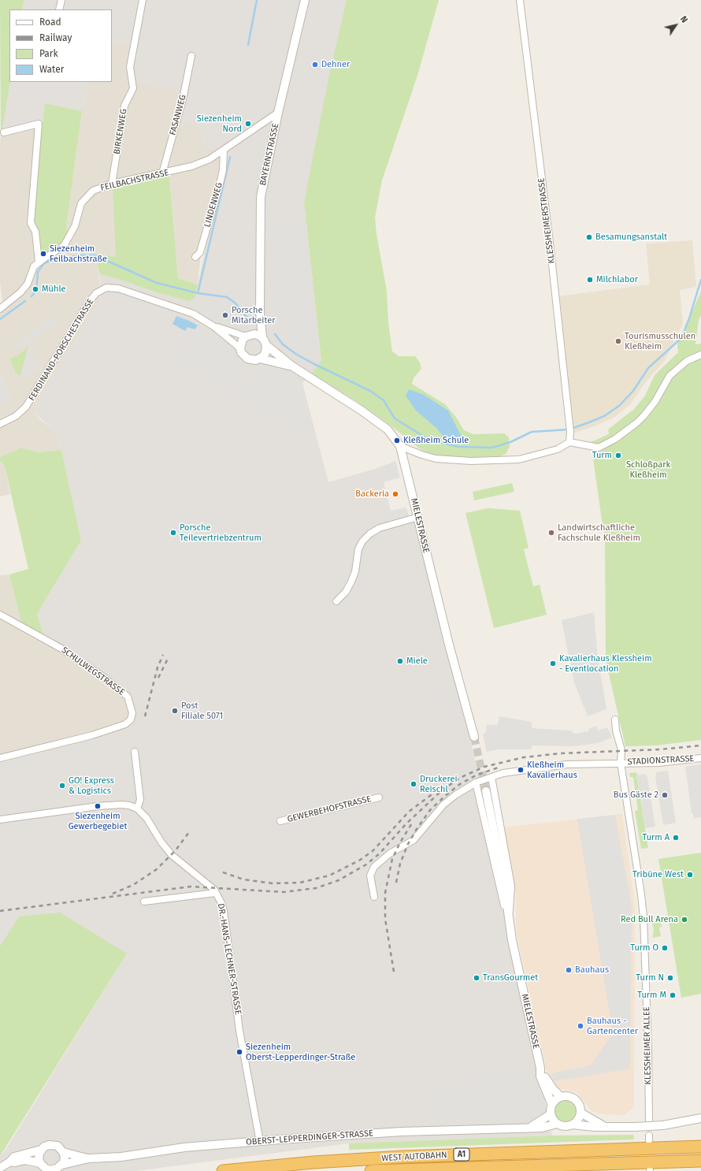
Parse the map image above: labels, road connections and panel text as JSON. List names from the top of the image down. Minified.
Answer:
{"streets":{"highway":["A1","WEST AUTOBAHN"],"street":["FASANWEG","BIRKENWEG","BAYERNSTRASSE","FEILBACHSTRASSE","LINDENWEG","KLESSHEIMERSTRASSE","FERDINAND-PORSCHESTRASSE","MIELESTRASSE","SCHULWEGSTRASSE","STADIONSTRASSE","GEWERBEHOFSTRASSE","DR.-HANS-LECHNER-STRASSE","KLESSHEIMER ALLEE","OBERST-LEPPERDINGER-STRASSE"]},"crossings":[["FASANWEG","FEILBACHSTRASSE"],["BIRKENWEG","FEILBACHSTRASSE"],["BAYERNSTRASSE","FEILBACHSTRASSE"],["BAYERNSTRASSE","FERDINAND-PORSCHESTRASSE"],["BAYERNSTRASSE","MIELESTRASSE"],["FEILBACHSTRASSE","LINDENWEG"],["FERDINAND-PORSCHESTRASSE","MIELESTRASSE"],["MIELESTRASSE","OBERST-LEPPERDINGER-STRASSE"],["STADIONSTRASSE","KLESSHEIMER ALLEE"],["DR.-HANS-LECHNER-STRASSE","OBERST-LEPPERDINGER-STRASSE"]],"parks":["Schloßpark Kleßheim"],"places":["Dehner","Siezenheim Nord","Besamungsanstalt","Siezenheim Feilbachstraße","Milchlabor","Mühle","Porsche Mitarbeiter","Tourismusschulen Kleßheim","Kleßheim Schule","Turm","Backeria","Porsche Teilevertriebzentrum","Landwirtschaftliche Fachschule Kleßheim","Miele","Kavalierhaus Klessheim - Eventlocation","Post Filiale 5071","Kleßheim Kavalierhaus","Druckerei Reischl","GO! Express & Logistics","Bus Gäste 2","Siezenheim Gewerbegebiet","Turm A","Tribüne West","Red Bull Arena","Turm O","Bauhaus","TransGourmet","Turm N","Turm M","Bauhaus - Gartencenter","Siezenheim Oberst-Lepperdinger-Straße"],"legend":["Road","Railway","Park","Water"],"north":"top right"}
